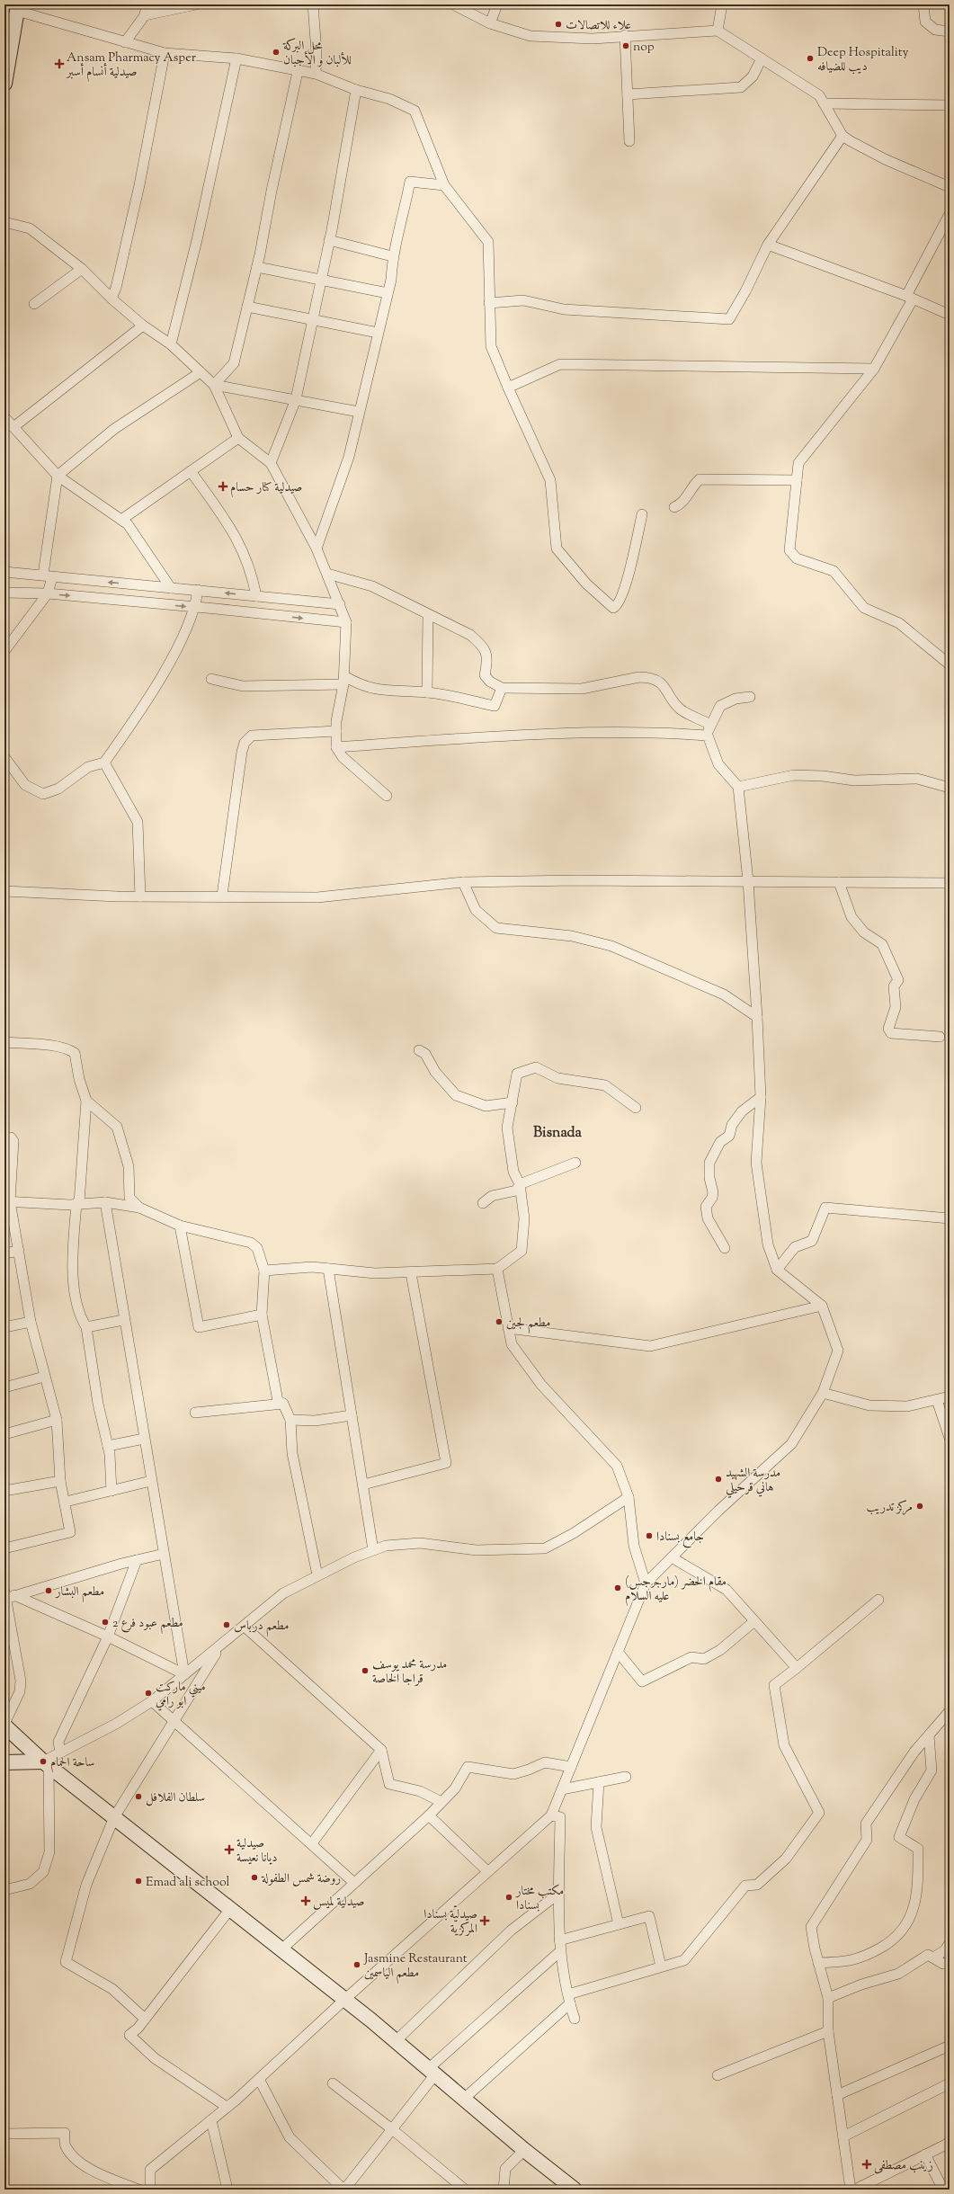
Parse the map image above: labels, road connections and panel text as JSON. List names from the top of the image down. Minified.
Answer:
{"districts":["Bisnada"],"places":{"other":["علاء للاتصالات","nop","محل البركة للألبان و الأجبان","Deep Hospitality ديب للضيافه","مطعم لجين","مدرسة الشهيد هاني قرحيلي","مركز تدريب","جامع بسنادا","مقام الخضر (مارجرجس) عليه السلام","مطعم البشار","مطعم عبود فرع 2","مطعم درباس","مدرسة محمد يوسف قراجا الخاصة","ميني ماركت ابو رامي","ساحة الحمام","سلطان الفلافل","روضة شمس الطفولة","Emad ali school","مكتب مختار بسنادا","Jasmine Restaurant مطعم الياسمين"],"health":["Ansam Pharmacy Asper صيدلية أنسام أسبر","صيدلية كنار حسام","صيدلية ديانا نعيسة","صيدلية لميس","صيدليّة بسنادا المركزيّة","زينب مصطفى"]}}
